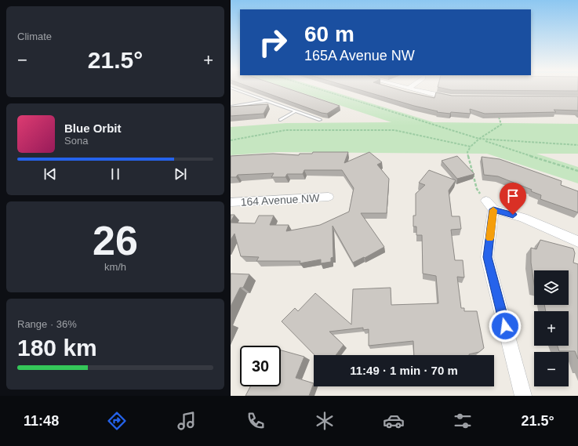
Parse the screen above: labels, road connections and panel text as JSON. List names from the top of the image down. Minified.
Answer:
{"streets":{"street":["164 Avenue NW"]},"page":{"tile":["Climate",["26","km/h"],["Range · 36%","180 km"]],"turn":["60 m","165A Avenue NW"],"heat":["−","21.5°","+"],"song":["Blue Orbit","Sona"],"map_buttons":["+","−"],"limit":"30","trip":"11:49 · 1 min · 70 m","tabs":["11:48","21.5°"]}}
